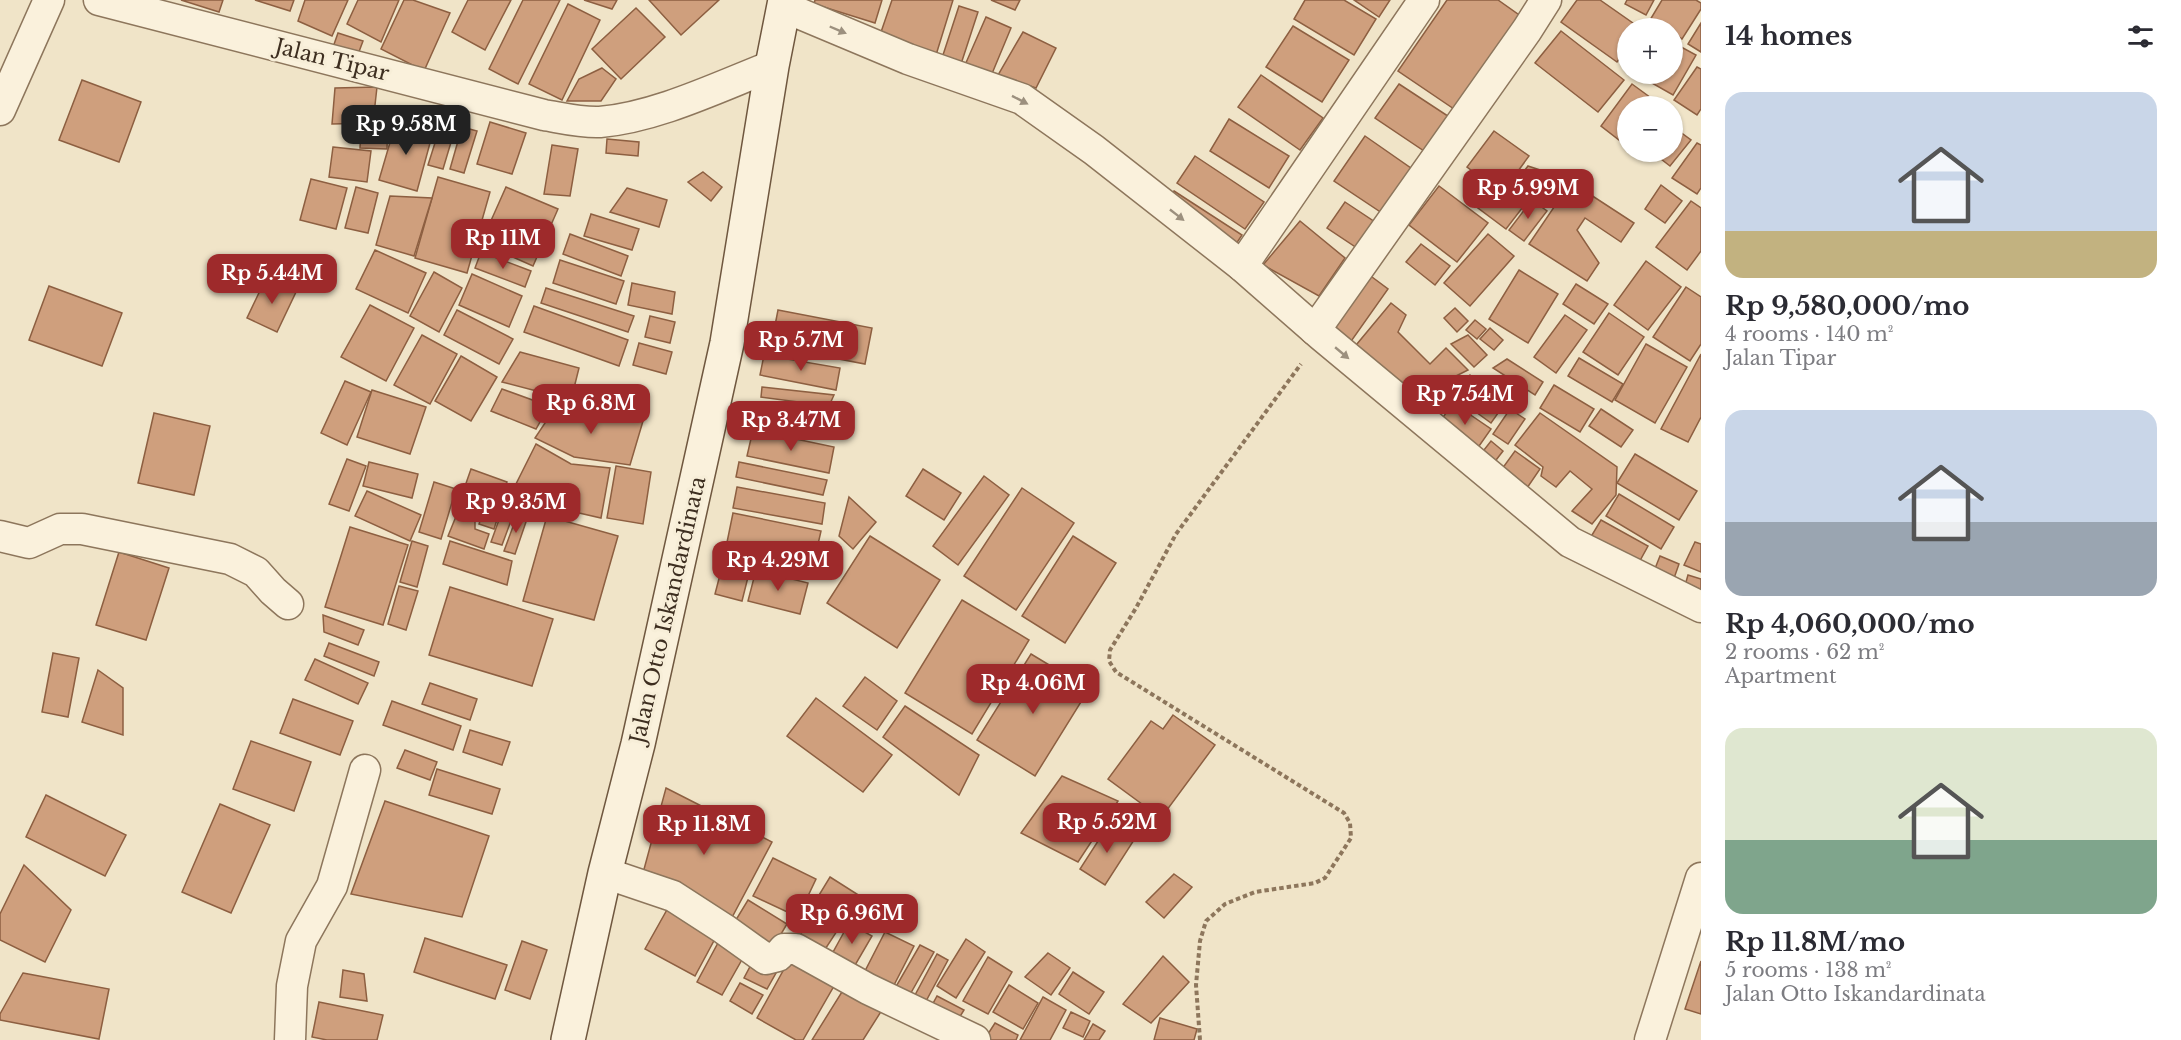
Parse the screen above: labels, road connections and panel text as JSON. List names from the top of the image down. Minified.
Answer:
{"streets":{"main road":["Jalan Otto Iskandardinata"],"street":["Jalan Tipar"]},"crossings":[["Jalan Tipar","Jalan Otto Iskandardinata"]],"page":{"heading":"14 homes","map_buttons":["+","−"],"list":[{"name":"Rp 9,580,000/mo","note":"4 rooms · 140 m² · Jalan Tipar"},{"name":"Rp 4,060,000/mo","note":"2 rooms · 62 m² · Apartment"},{"name":"Rp 11.8M/mo","note":"5 rooms · 138 m² · Jalan Otto Iskandardinata"}],"price":["Rp 9.58M","Rp 5.99M","Rp 11M","Rp 5.44M","Rp 5.7M","Rp 7.54M","Rp 6.8M","Rp 3.47M","Rp 9.35M","Rp 4.29M","Rp 4.06M","Rp 5.52M","Rp 11.8M","Rp 6.96M"]}}
